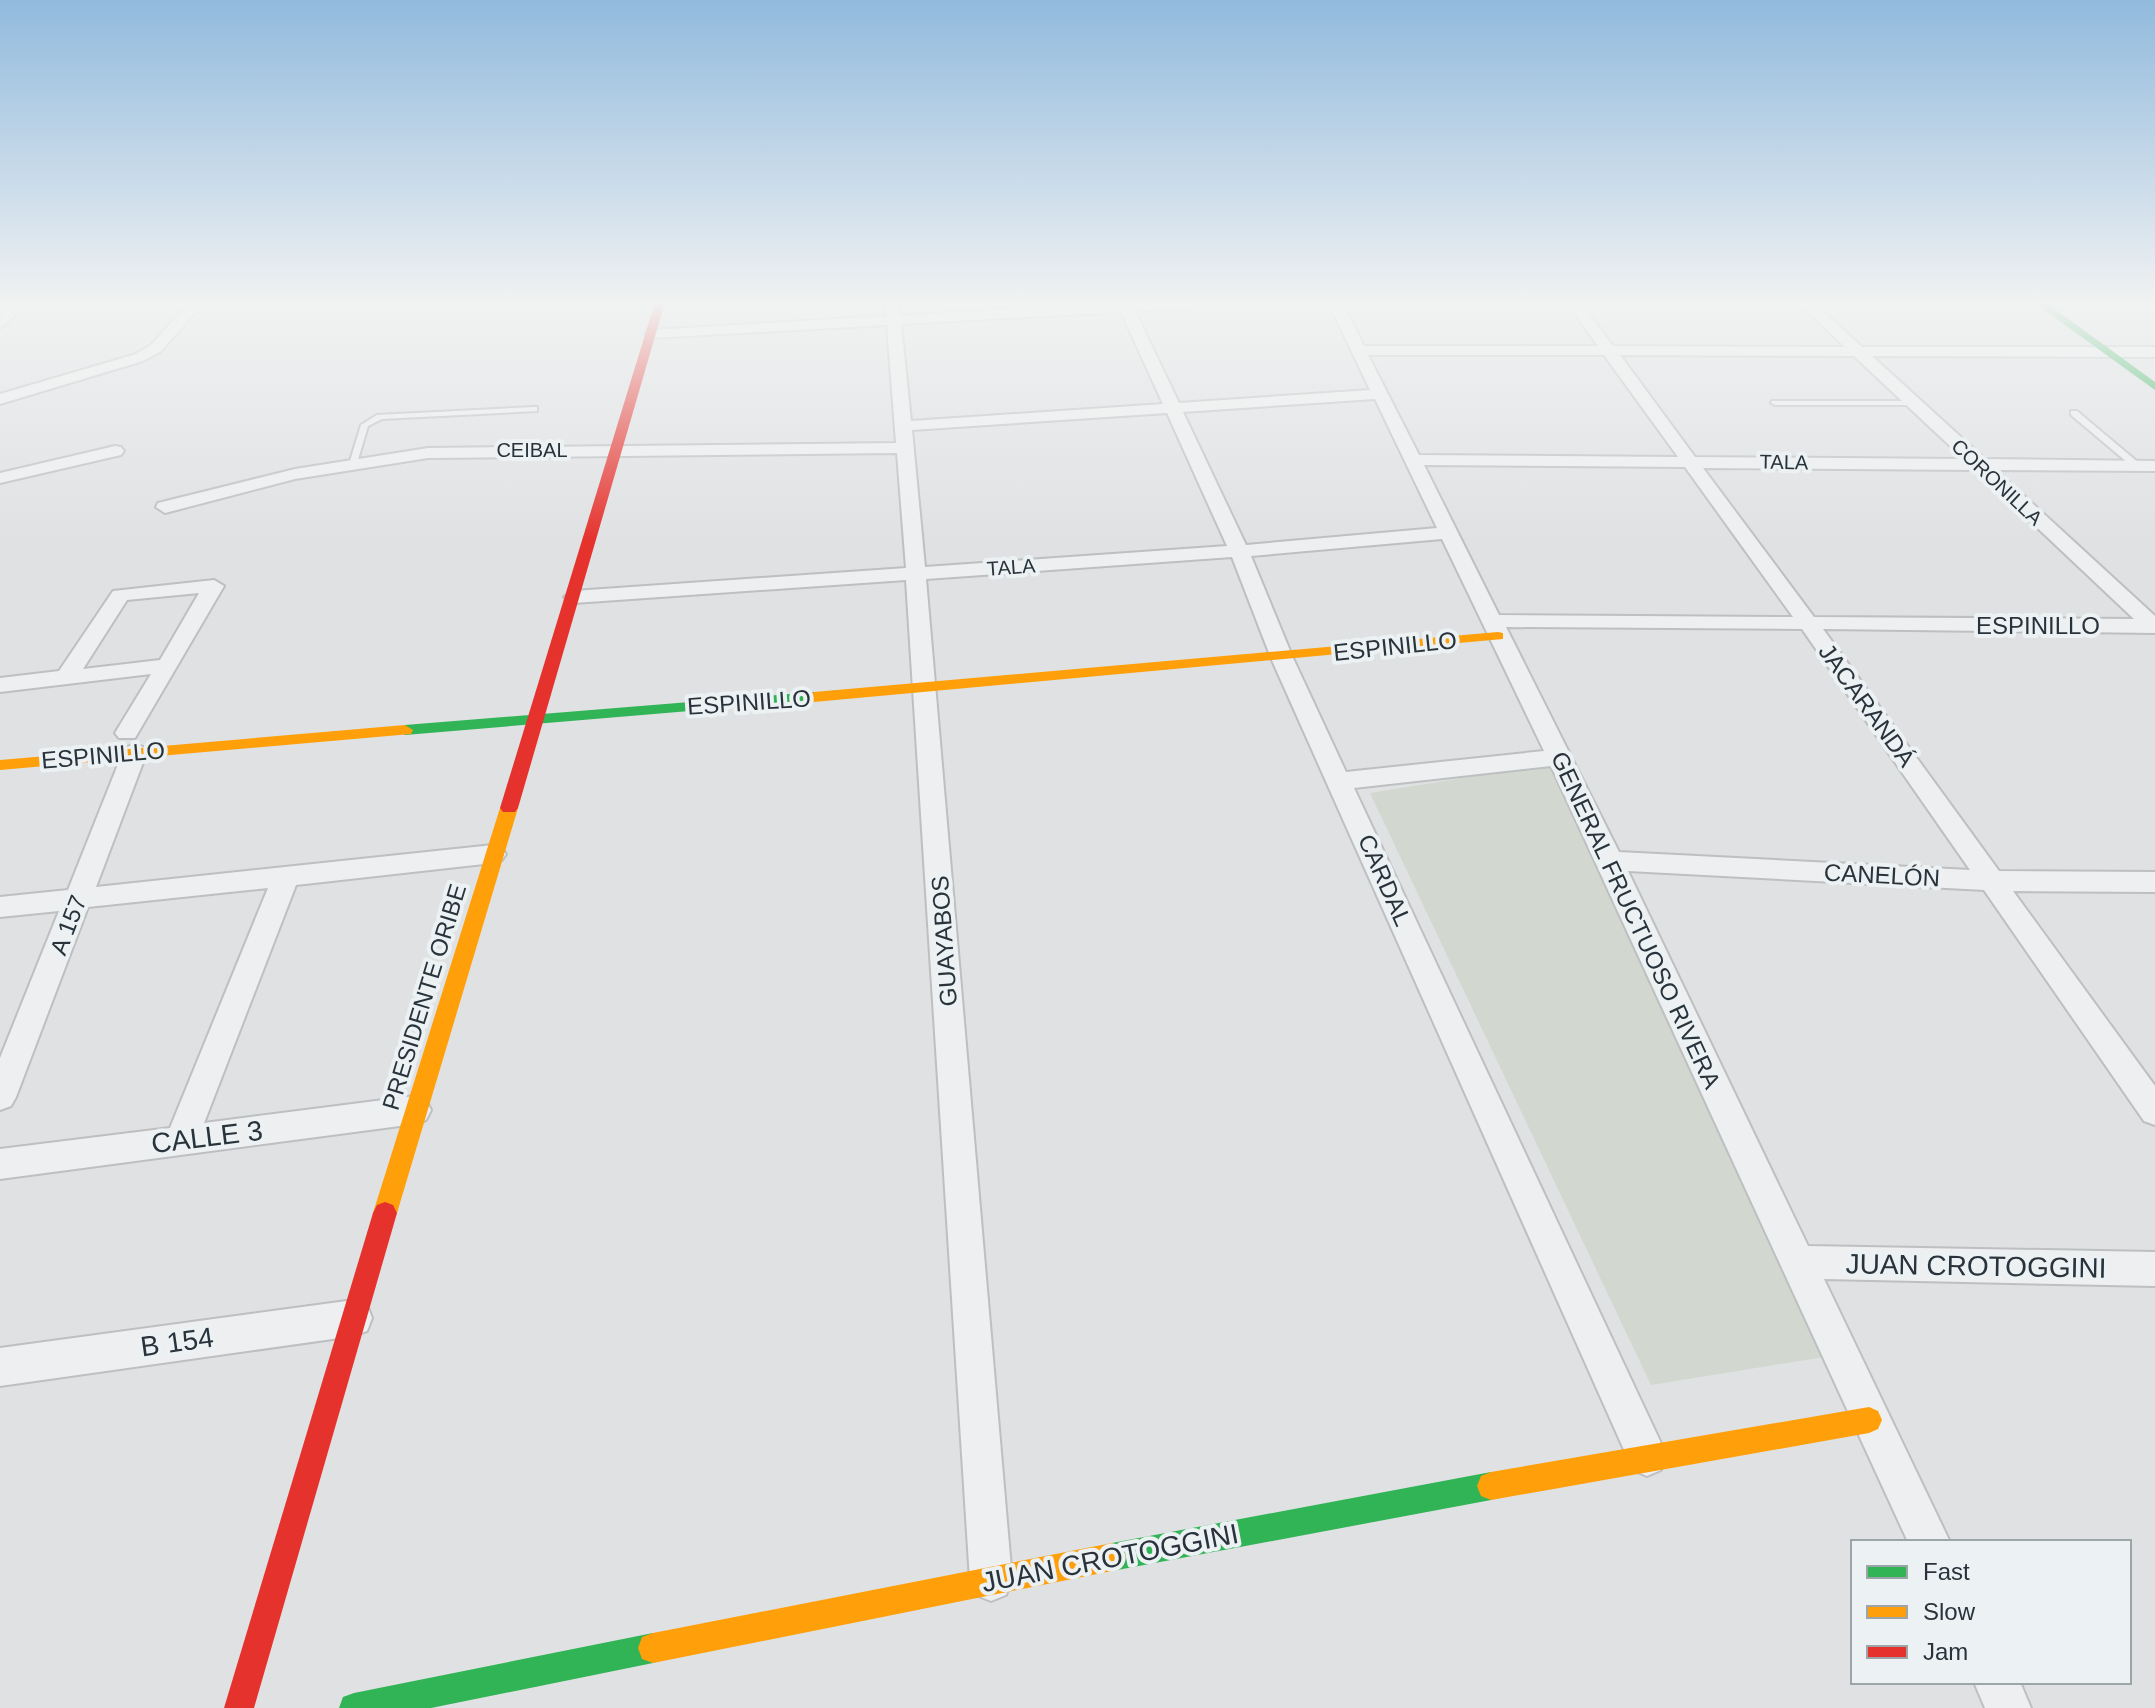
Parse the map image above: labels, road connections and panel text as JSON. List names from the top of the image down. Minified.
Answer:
{"streets":{"street":["CEIBAL","TALA","CORONILLA","ESPINILLO","JACARANDÁ","CANELÓN","CARDAL","GENERAL FRUCTUOSO RIVERA","A 157","GUAYABOS","PRESIDENTE ORIBE","CALLE 3","JUAN CROTOGGINI","B 154"]},"crossings":[["CEIBAL","CARDAL"],["CEIBAL","GENERAL FRUCTUOSO RIVERA"],["CEIBAL","GUAYABOS"],["CEIBAL","PRESIDENTE ORIBE"],["TALA","CORONILLA"],["TALA","JACARANDÁ"],["TALA","CARDAL"],["TALA","GENERAL FRUCTUOSO RIVERA"],["TALA","GUAYABOS"],["TALA","PRESIDENTE ORIBE"],["CORONILLA","ESPINILLO"],["ESPINILLO","JACARANDÁ"],["ESPINILLO","CARDAL"],["ESPINILLO","GENERAL FRUCTUOSO RIVERA"],["ESPINILLO","A 157"],["ESPINILLO","GUAYABOS"],["ESPINILLO","PRESIDENTE ORIBE"],["JACARANDÁ","CANELÓN"],["CANELÓN","GENERAL FRUCTUOSO RIVERA"],["CARDAL","JUAN CROTOGGINI"],["GENERAL FRUCTUOSO RIVERA","JUAN CROTOGGINI"],["GUAYABOS","JUAN CROTOGGINI"],["PRESIDENTE ORIBE","CALLE 3"],["PRESIDENTE ORIBE","B 154"]],"legend":["Fast","Slow","Jam"]}
